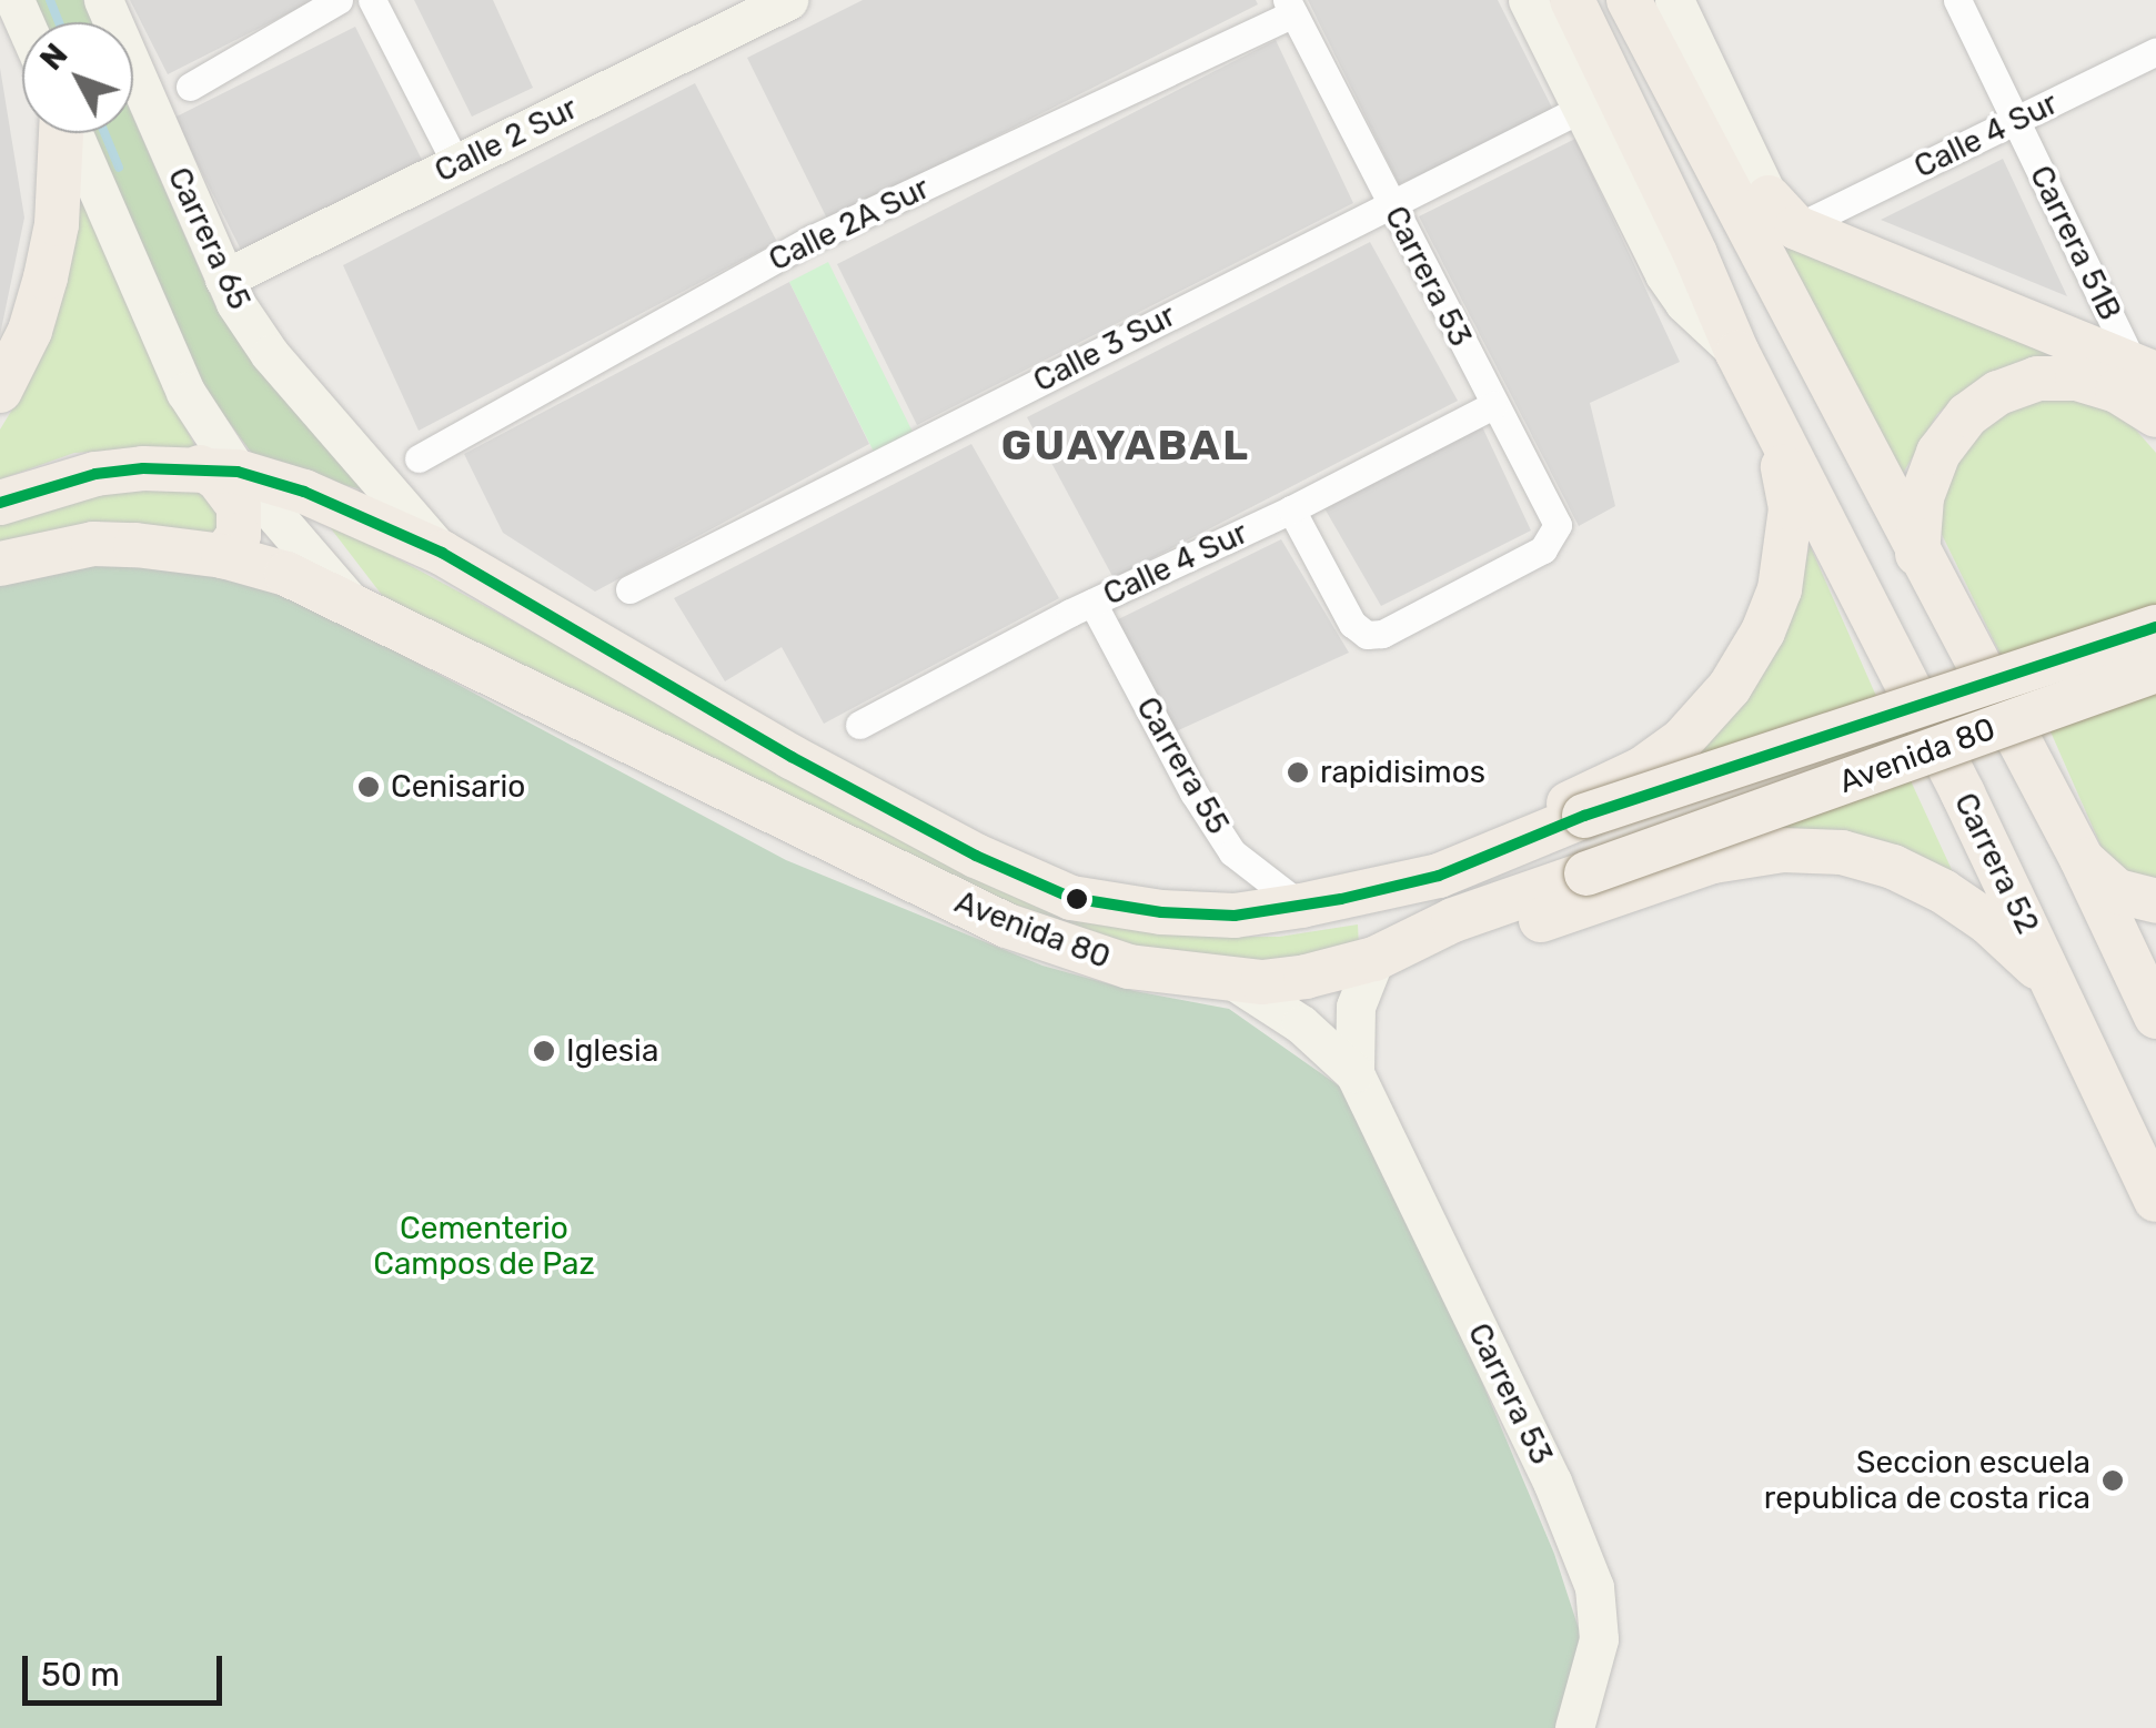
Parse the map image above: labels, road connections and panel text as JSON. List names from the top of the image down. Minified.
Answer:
{"streets":{"main road":["Calle 2 Sur","Carrera 65","Carrera 53","Avenida 80","Carrera 52"],"street":["Calle 4 Sur","Calle 2A Sur","Carrera 51B","Calle 3 Sur","Carrera 55"]},"crossings":[["Calle 4 Sur","Carrera 51B"],["Calle 4 Sur","Carrera 53"],["Calle 4 Sur","Carrera 55"],["Calle 2 Sur","Carrera 65"],["Calle 2A Sur","Carrera 53"],["Carrera 65","Avenida 80"],["Carrera 53","Calle 3 Sur"],["Carrera 53","Avenida 80"],["Calle 3 Sur","Carrera 52"],["Avenida 80","Carrera 55"]],"districts":["GUAYABAL"],"parks":["Cementerio Campos de Paz"],"places":["rapidisimos","Cenisario","Iglesia","Seccion escuela republica de costa rica"],"scale_bar":"50 m","north":"top left"}
